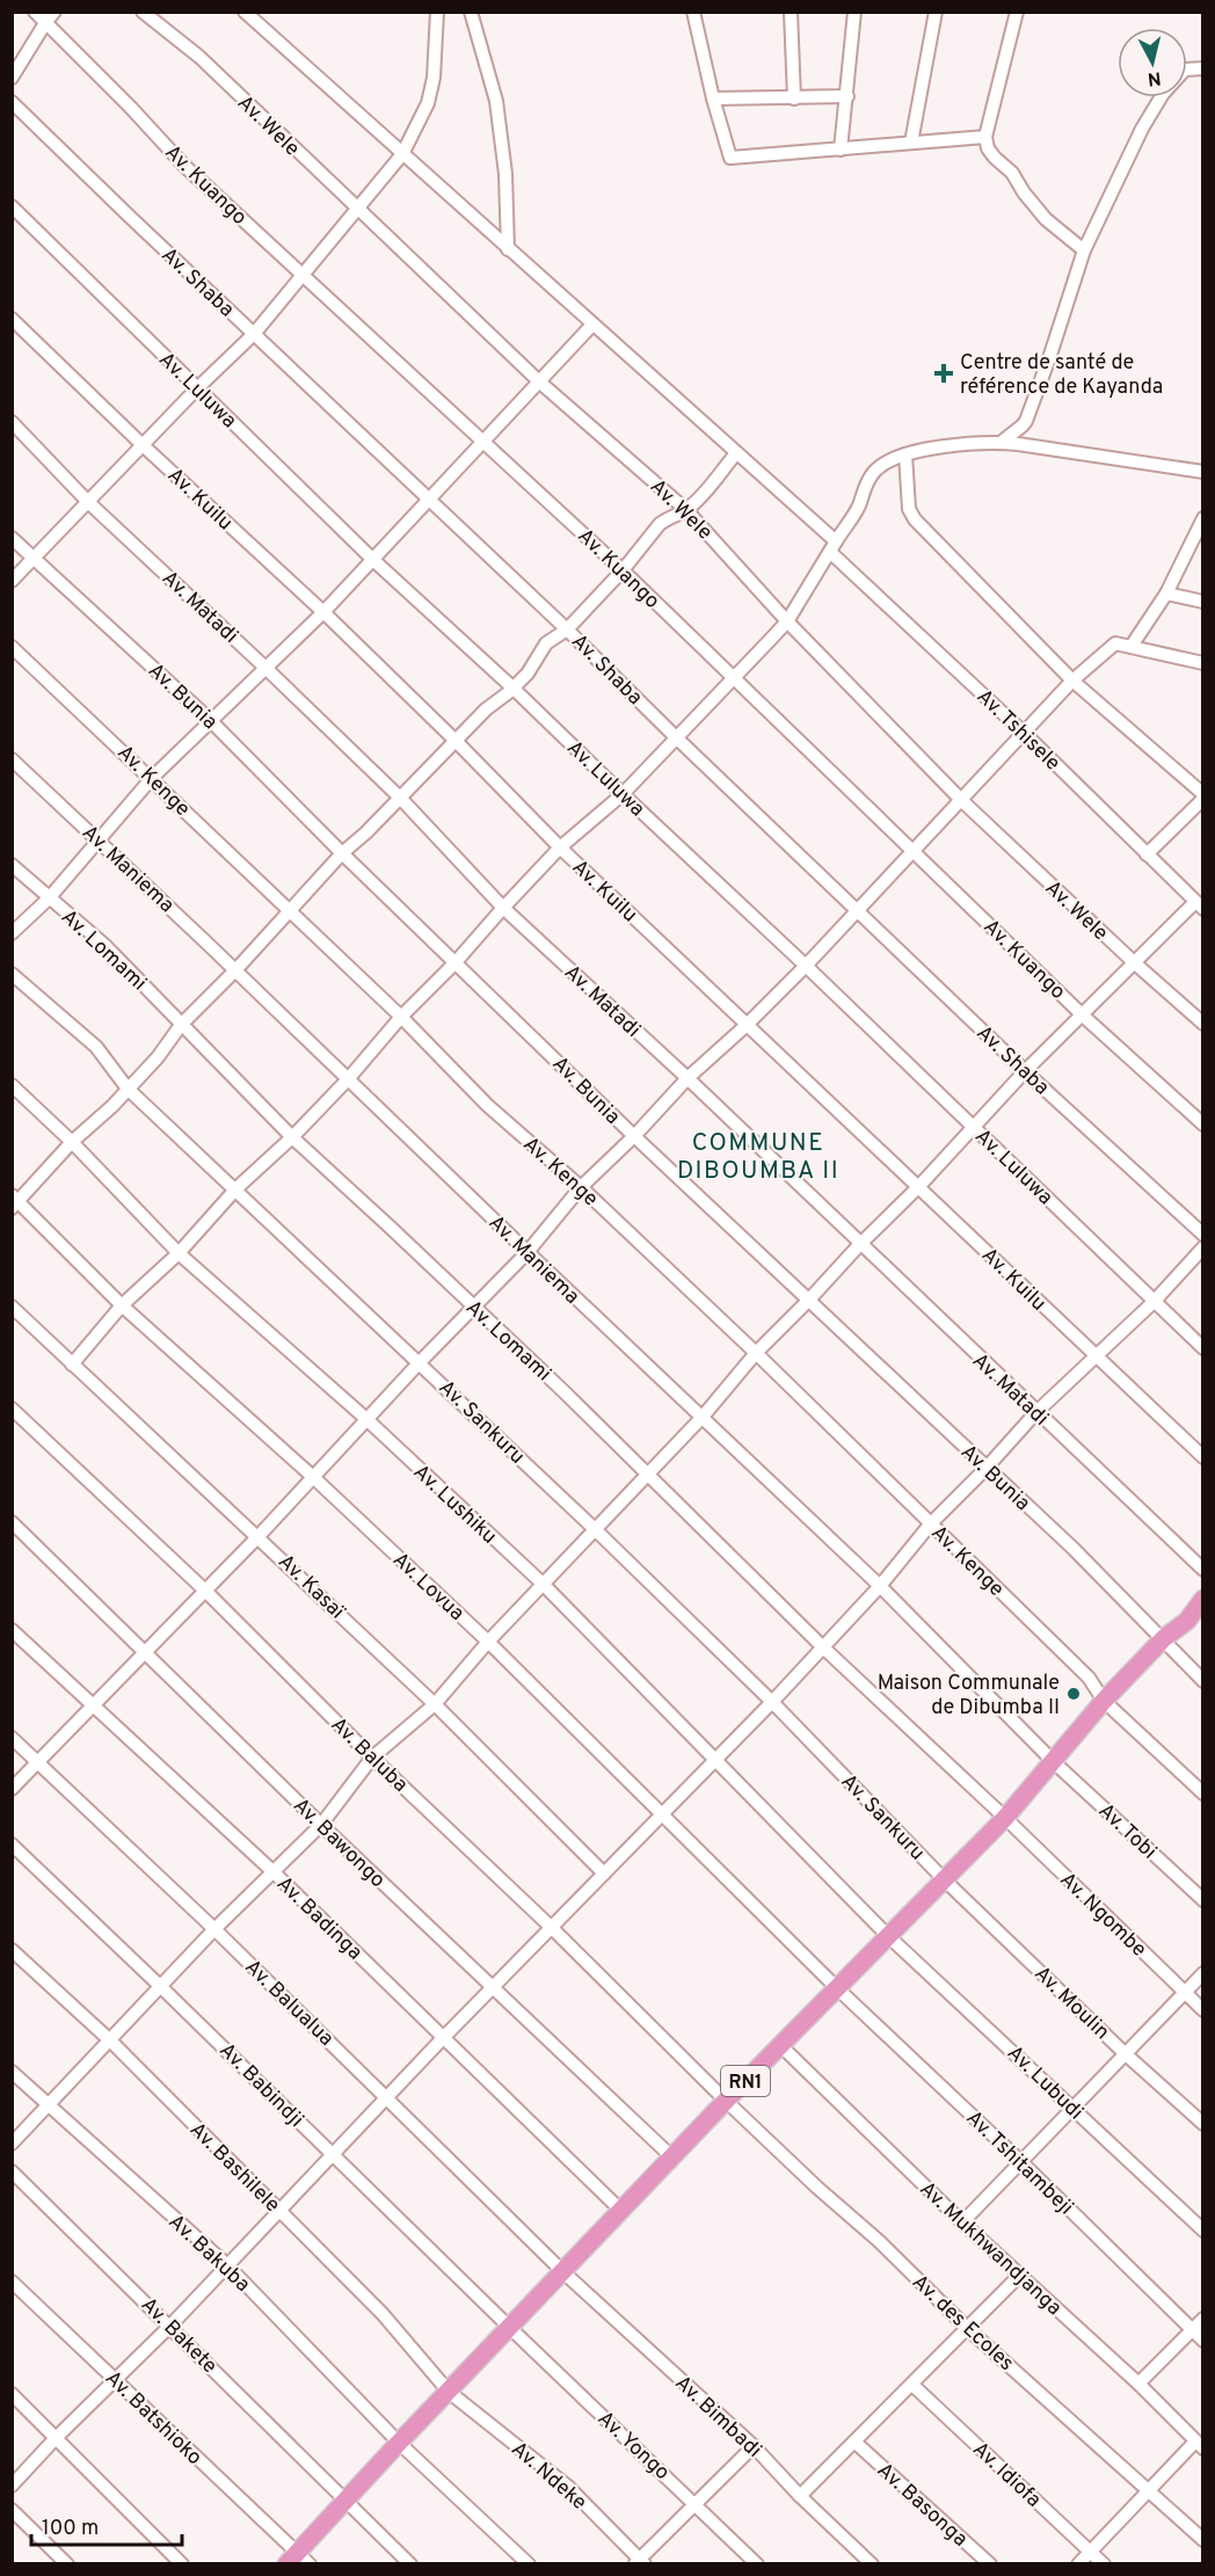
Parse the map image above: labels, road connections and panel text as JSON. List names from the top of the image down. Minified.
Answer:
{"streets":{"highway":["RN1"],"street":["Av. Wele","Av. Kuango","Av. Shaba","Av. Luluwa","Av. Kuilu","Av. Matadi","Av. Bunia","Av. Tshisele","Av. Kenge","Av. Maniema","Av. Lomami","Av. Sankuru","Av. Lushiku","Av. Kasaï","Av. Lovua","Av. Baluba","Av. Tobi","Av. Bawongo","Av. Ngombe","Av. Badinga","Av. Balualua","Av. Moulin","Av. Lubudi","Av. Babindji","Av. Tshitambeji","Av. Bashilele","Av. Mukhwandjanga","Av. Bakuba","Av. des Ecoles","Av. Bakete","Av. Bimbadi","Av. Batshioko","Av. Yongo","Av. Idiofa","Av. Ndeke","Av. Basonga"]},"crossings":[["Av. Bunia","RN1"],["Av. Kenge","RN1"],["Av. Maniema","Av. Tobi"],["Av. Maniema","RN1"],["Av. Lomami","Av. Ngombe"],["Av. Lomami","RN1"],["Av. Sankuru","Av. Moulin"],["Av. Sankuru","RN1"],["Av. Lushiku","RN1"],["Av. Lushiku","Av. Lubudi"],["Av. Lovua","RN1"],["Av. Lovua","Av. Tshitambeji"],["Av. Baluba","RN1"],["Av. Baluba","Av. des Ecoles"],["Av. Tobi","RN1"],["Av. Bawongo","RN1"],["Av. Ngombe","RN1"],["Av. Badinga","RN1"],["Av. Balualua","RN1"],["Av. Balualua","Av. Bimbadi"],["Av. Moulin","RN1"],["RN1","Av. Lubudi"],["RN1","Av. Babindji"],["RN1","Av. Tshitambeji"],["RN1","Av. Bashilele"],["RN1","Av. Mukhwandjanga"],["RN1","Av. Bakuba"],["RN1","Av. des Ecoles"],["RN1","Av. Bakete"],["RN1","Av. Bimbadi"],["RN1","Av. Batshioko"],["RN1","Av. Yongo"],["RN1","Av. Ndeke"],["Av. Babindji","Av. Yongo"],["Av. Bashilele","Av. Ndeke"]],"districts":["COMMUNE DIBOUMBA II"],"places":{"health":["Centre de santé de référence de Kayanda"],"other":["Maison Communale de Dibumba II"]},"scale_bar":"100 m","north":"bottom"}
